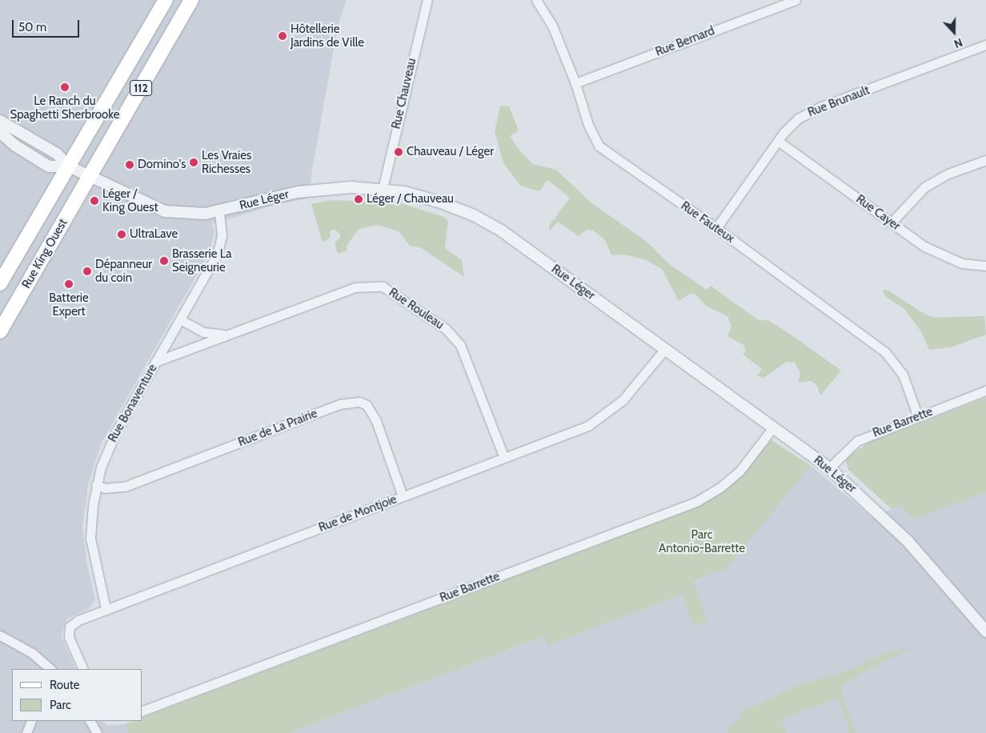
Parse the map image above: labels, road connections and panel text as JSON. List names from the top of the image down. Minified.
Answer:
{"streets":{"main road":["112","Rue King Ouest"],"street":["Rue Bernard","Rue Chauveau","Rue Brunault","Rue Léger","Rue Cayer","Rue Fauteux","Rue Rouleau","Rue Bonaventure","Rue Barrette","Rue de La Prairie","Rue de Montjoie"]},"crossings":[["Rue Bernard","Rue Fauteux"],["112","Rue Léger"],["112","Rue King Ouest"],["Rue Chauveau","Rue Léger"],["Rue Brunault","Rue Cayer"],["Rue Brunault","Rue Fauteux"],["Rue Léger","Rue King Ouest"],["Rue Léger","Rue Bonaventure"],["Rue Léger","Rue Barrette"],["Rue Léger","Rue de Montjoie"],["Rue Fauteux","Rue Barrette"],["Rue Rouleau","Rue Bonaventure"],["Rue Rouleau","Rue de Montjoie"],["Rue Bonaventure","Rue de La Prairie"],["Rue Bonaventure","Rue de Montjoie"],["Rue de La Prairie","Rue de Montjoie"]],"parks":["Parc Antonio-Barrette"],"places":["Hôtellerie Jardins de Ville","Le Ranch du Spaghetti Sherbrooke","Chauveau / Léger","Les Vraies Richesses","Domino's","Léger / Chauveau","Léger / King Ouest","UltraLave","Brasserie La Seigneurie","Dépanneur du coin","Batterie Expert"],"legend":["Route","Parc"],"scale_bar":"50 m","north":"bottom"}
